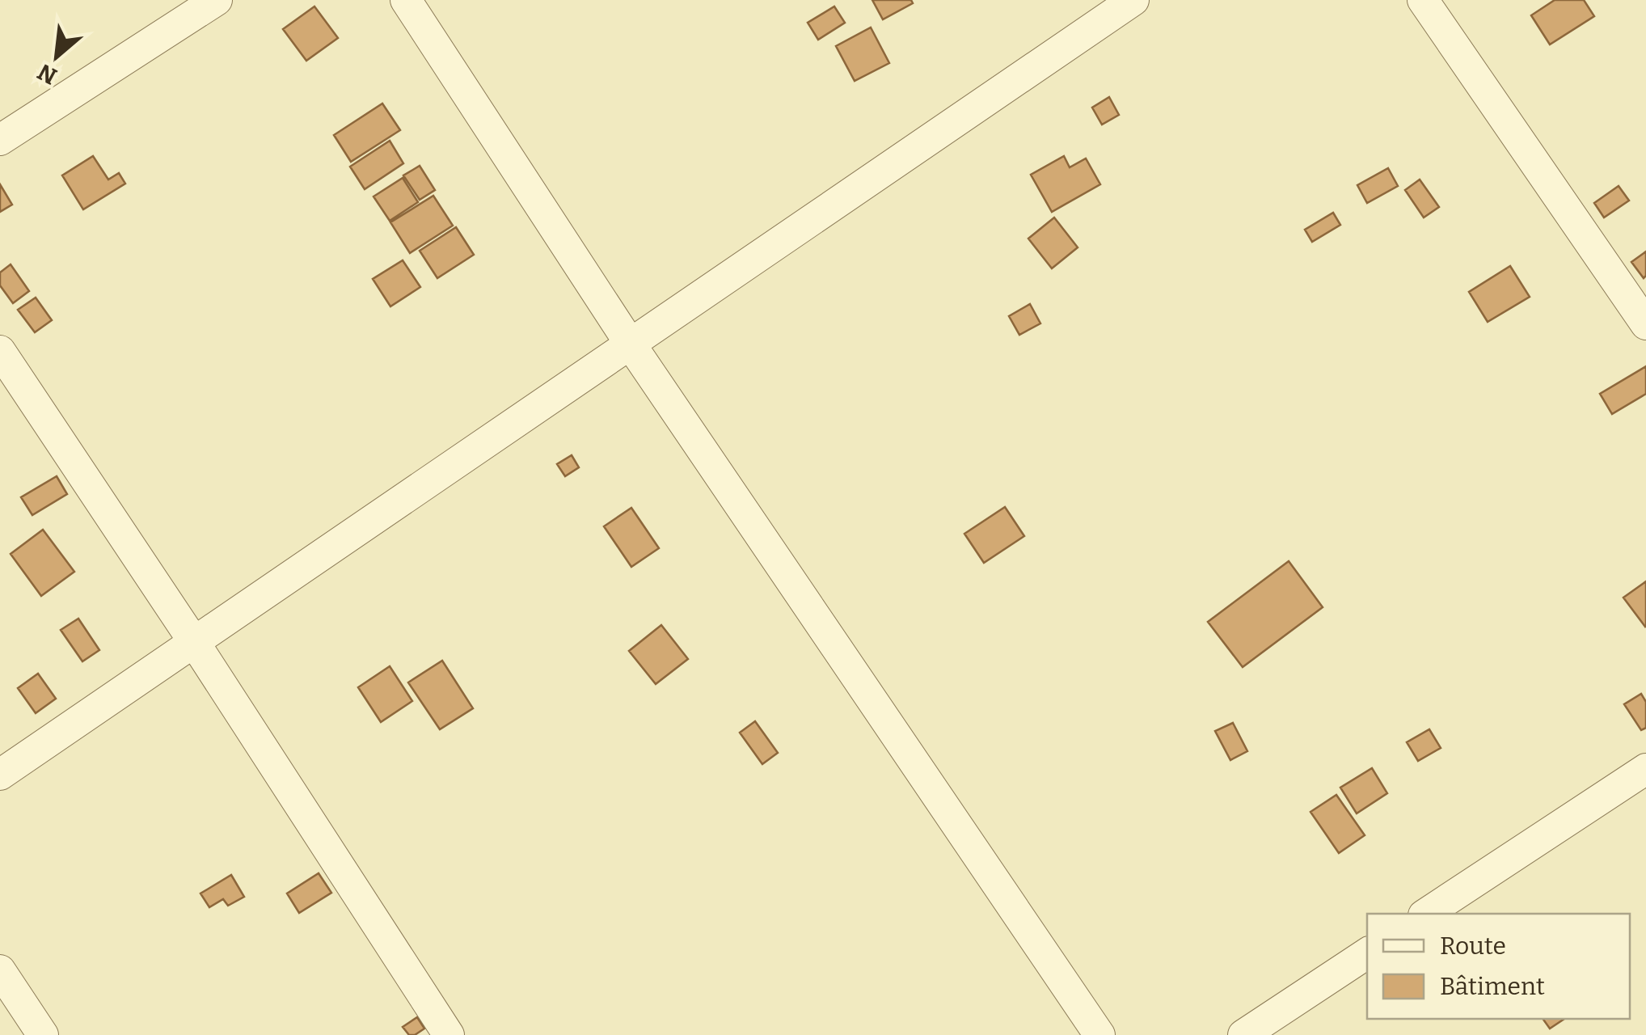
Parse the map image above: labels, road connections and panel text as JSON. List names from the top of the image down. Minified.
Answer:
{"legend":["Route","Bâtiment"],"north":"bottom left"}
